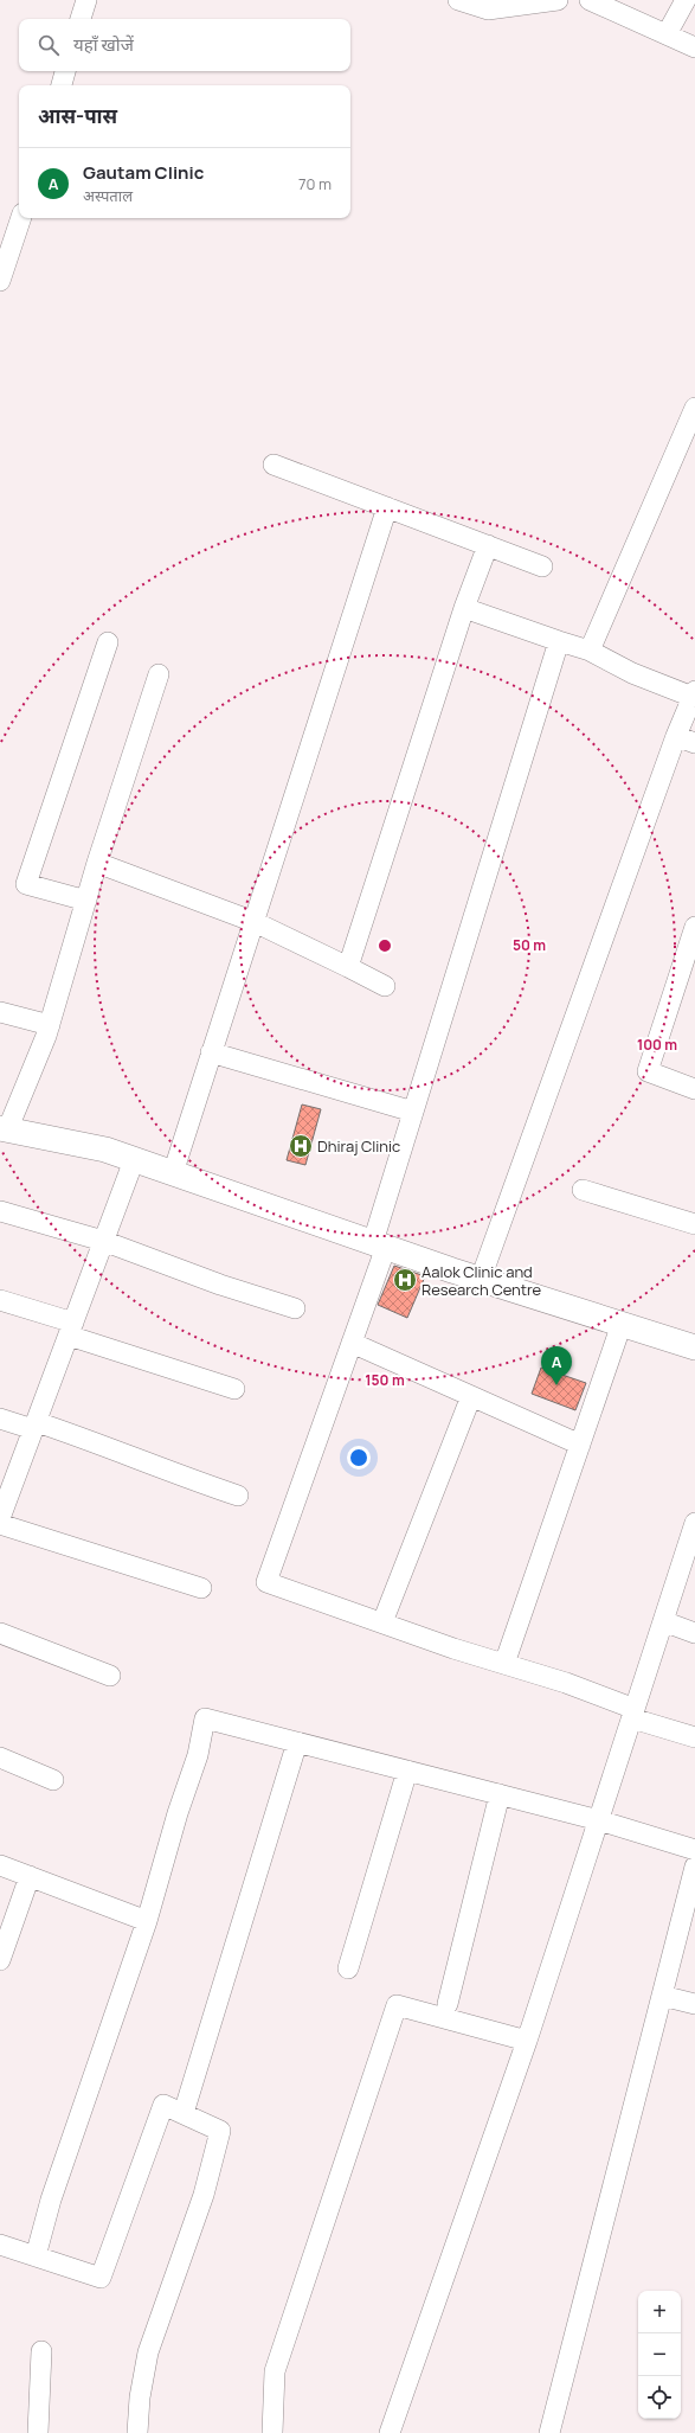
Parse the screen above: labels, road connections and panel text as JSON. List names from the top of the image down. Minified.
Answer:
{"places":{"hospital":["Dhiraj Clinic","Aalok Clinic and Research Centre"]},"page":{"search":"यहाँ खोजें","heading":"आस-पास","list":[{"mark":"A","name":"Gautam Clinic","note":"अस्पताल","value":"70 m"}],"pins":"A","map_buttons":["+","−"]},"rings":["50 m","100 m","150 m"]}
